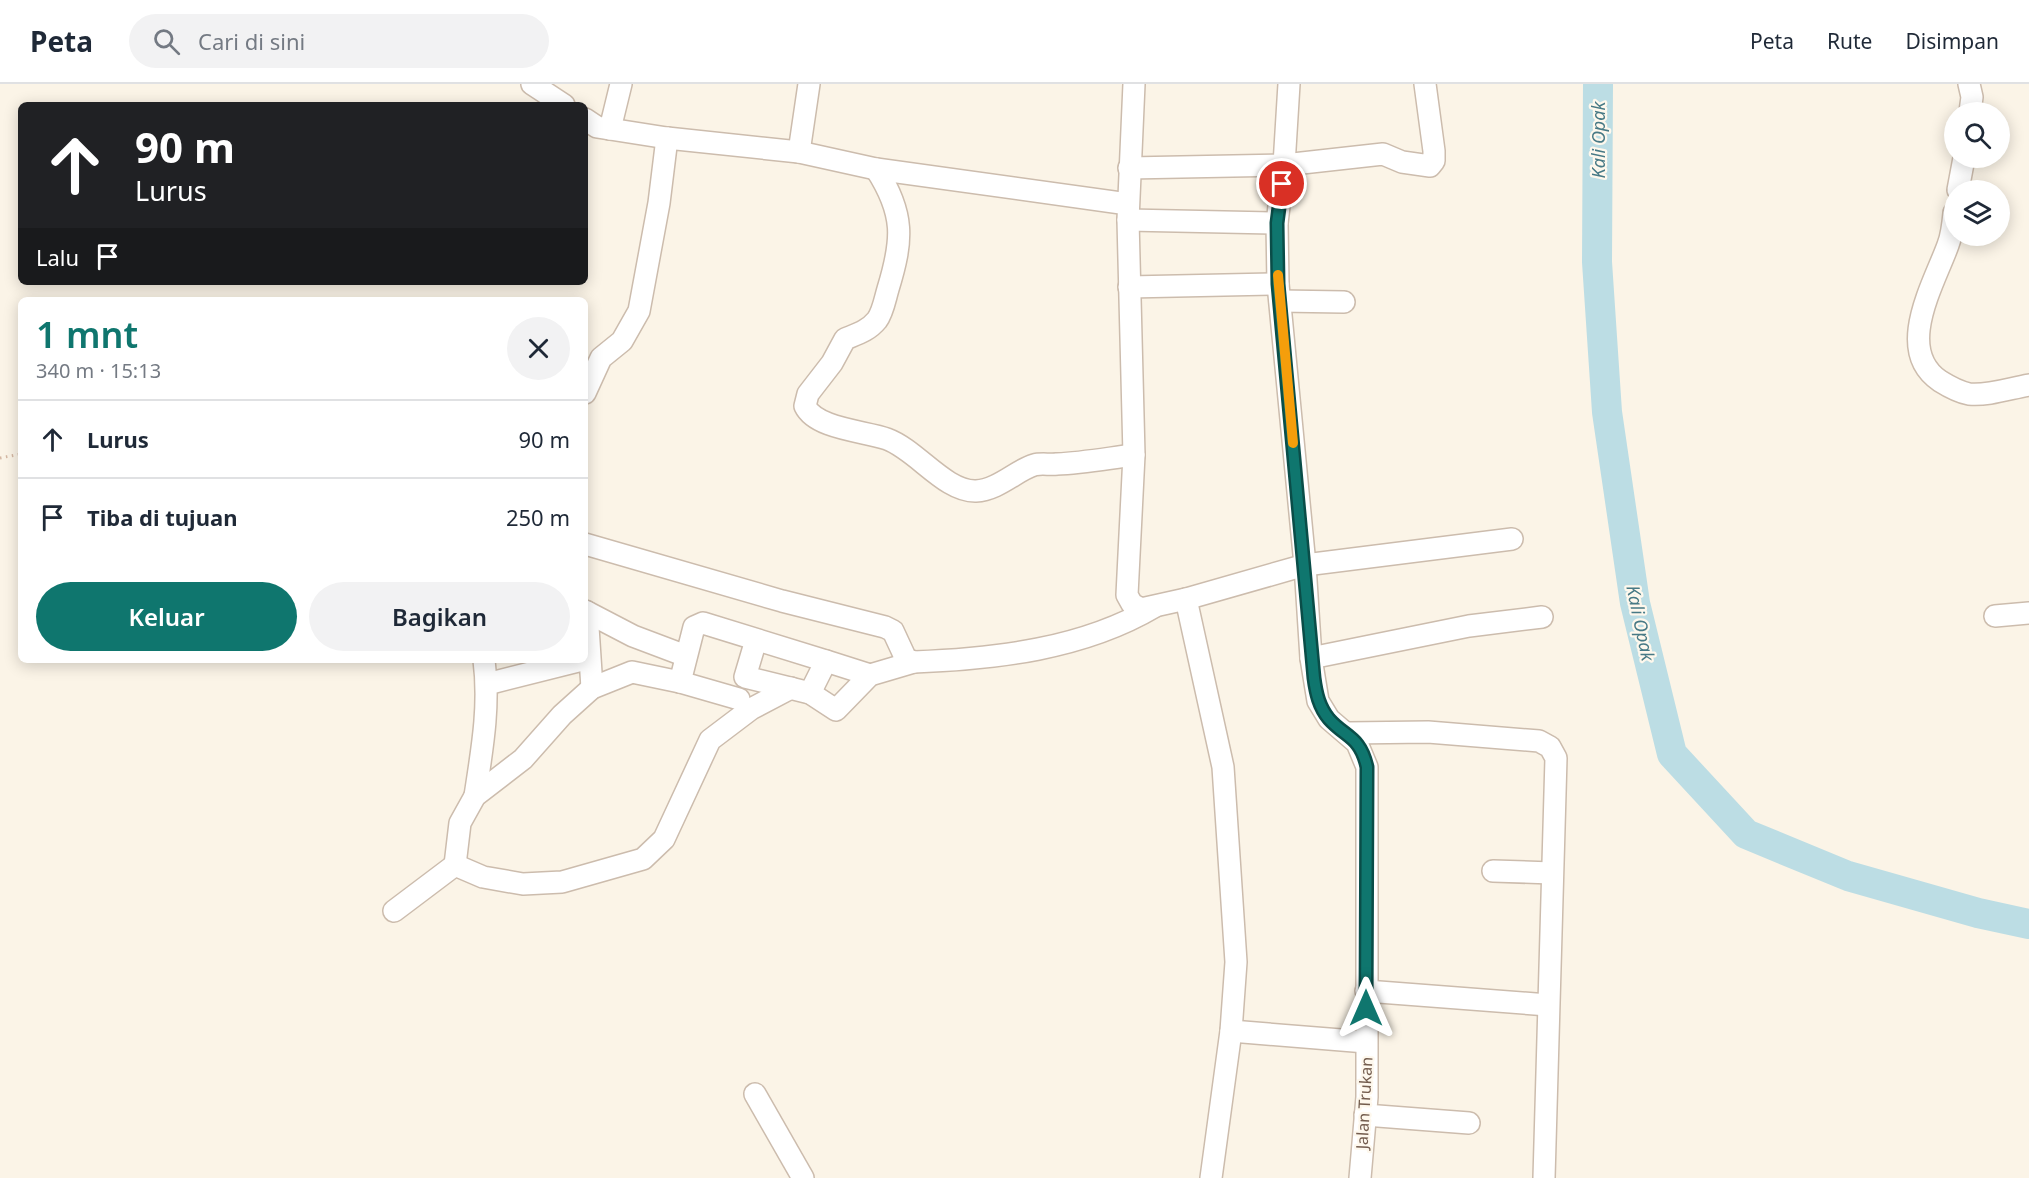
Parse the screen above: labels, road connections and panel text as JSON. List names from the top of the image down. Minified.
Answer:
{"streets":{"street":["Jalan Trukan"]},"water":["Kali Opak"],"page":{"header":"Peta","search":"Cari di sini","nav":["Peta","Rute","Disimpan"],"turn":["90 m","Lurus"],"then":"Lalu","heading":["1 mnt","340 m · 15:13"],"list":[{"name":"Lurus","value":"90 m"},{"name":"Tiba di tujuan","value":"250 m"}],"buttons":["Keluar","Bagikan"]}}
